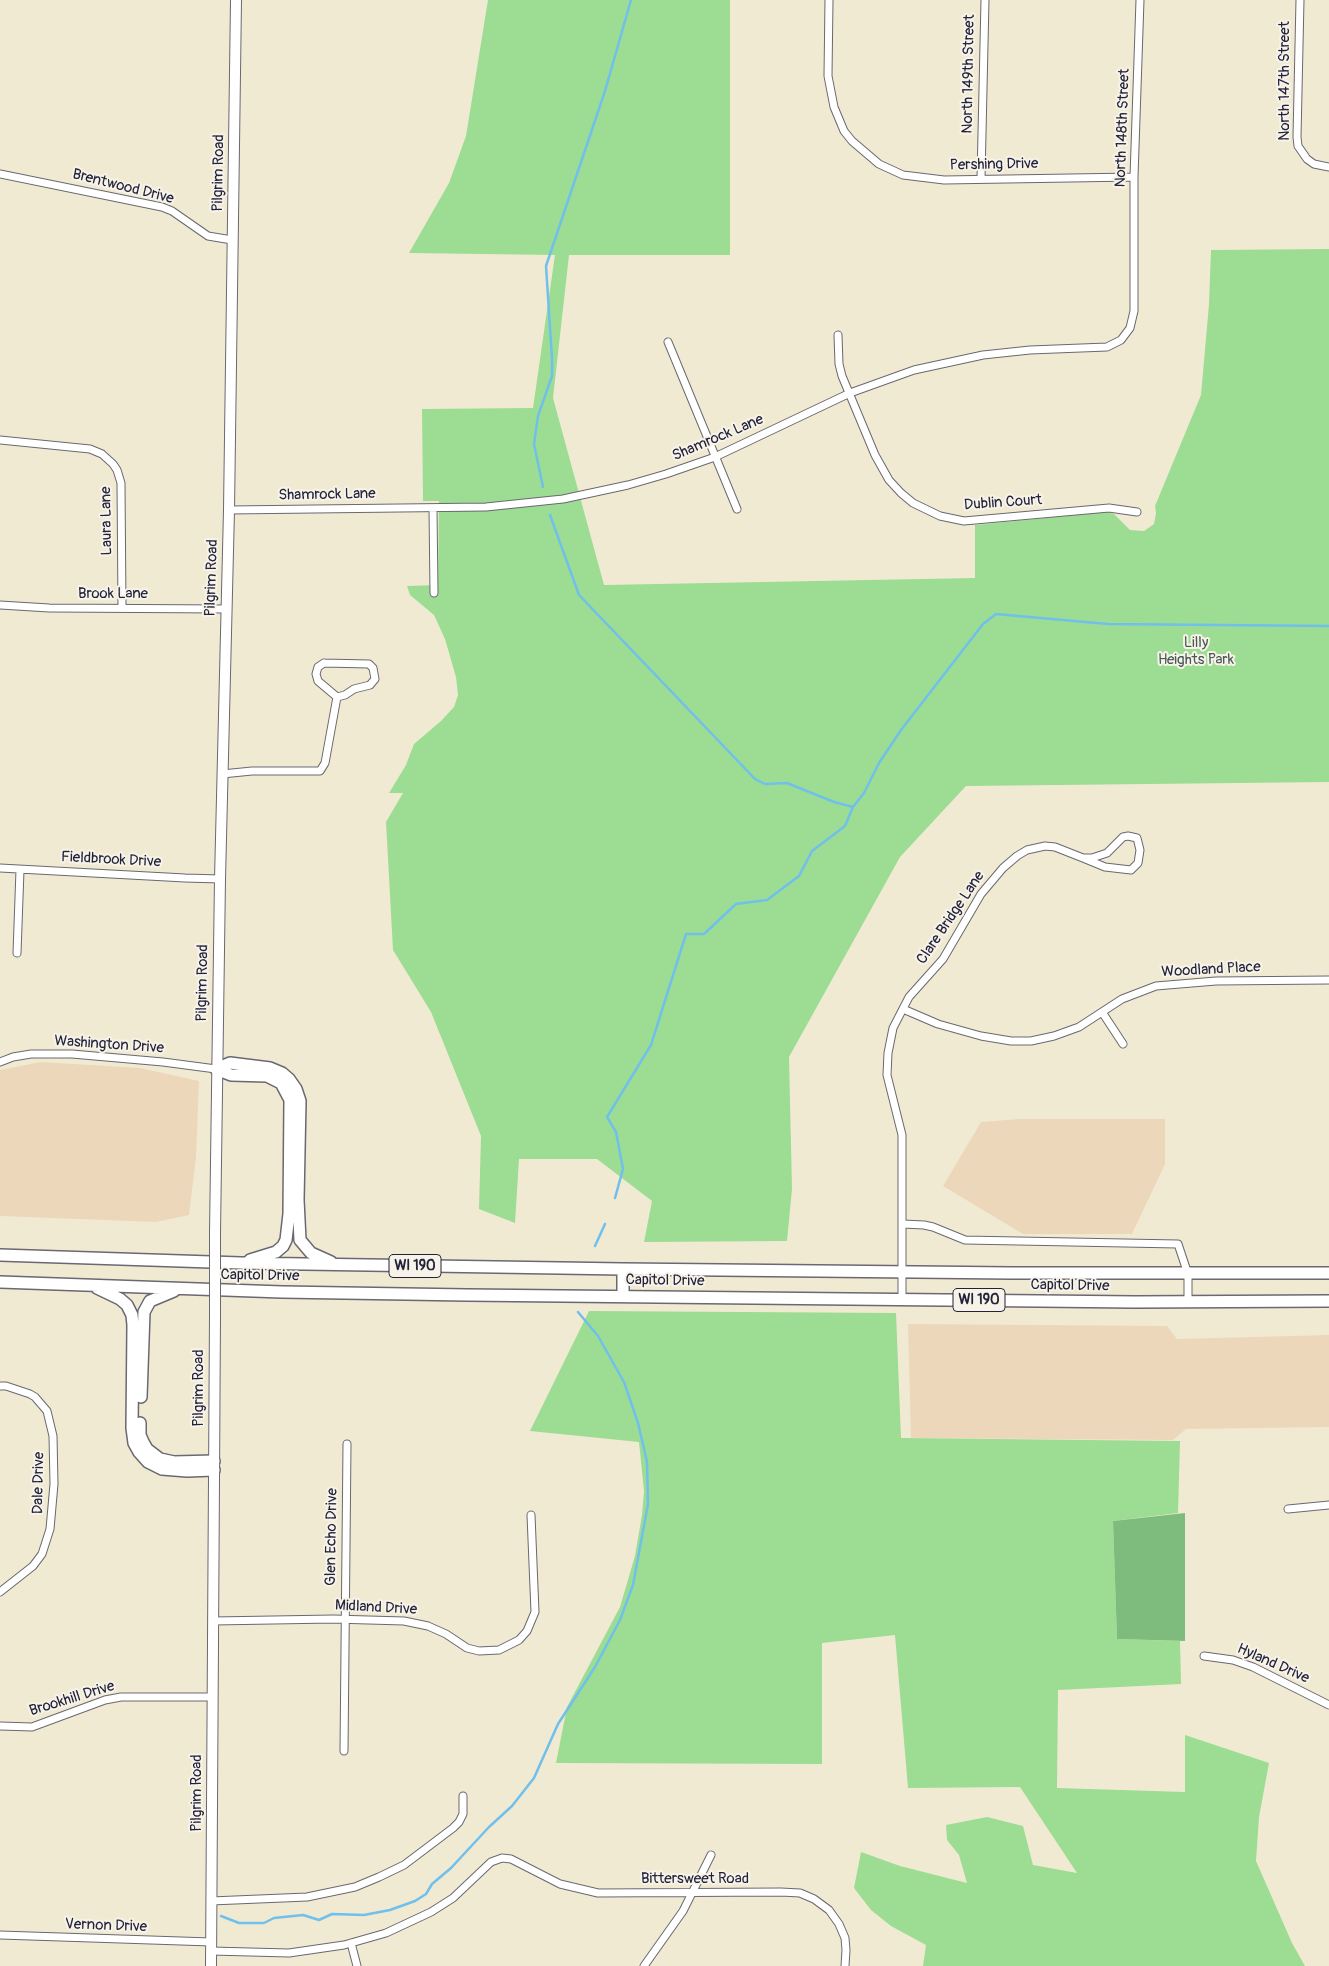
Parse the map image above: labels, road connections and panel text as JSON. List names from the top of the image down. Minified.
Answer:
{"streets":{"main road":["Pilgrim Road","WI 190","Capitol Drive"],"street":["North 149th Street","North 147th Street","North 148th Street","Pershing Drive","Brentwood Drive","Shamrock Lane","Dublin Court","Laura Lane","Brook Lane","Fieldbrook Drive","Clare Bridge Lane","Woodland Place","Washington Drive","Dale Drive","Glen Echo Drive","Midland Drive","Hyland Drive","Brookhill Drive","Bittersweet Road","Vernon Drive"]},"crossings":[["North 149th Street","Pershing Drive"],["North 148th Street","Pershing Drive"],["North 148th Street","Shamrock Lane"],["Pilgrim Road","Brentwood Drive"],["Pilgrim Road","Shamrock Lane"],["Pilgrim Road","Brook Lane"],["Pilgrim Road","Fieldbrook Drive"],["Pilgrim Road","Washington Drive"],["Pilgrim Road","Midland Drive"],["Pilgrim Road","Brookhill Drive"],["Pilgrim Road","Vernon Drive"],["Shamrock Lane","Dublin Court"],["Laura Lane","Brook Lane"],["Clare Bridge Lane","Woodland Place"],["Clare Bridge Lane","Capitol Drive"],["Glen Echo Drive","Midland Drive"],["Bittersweet Road","Vernon Drive"]],"parks":["Lilly Heights Park"]}
